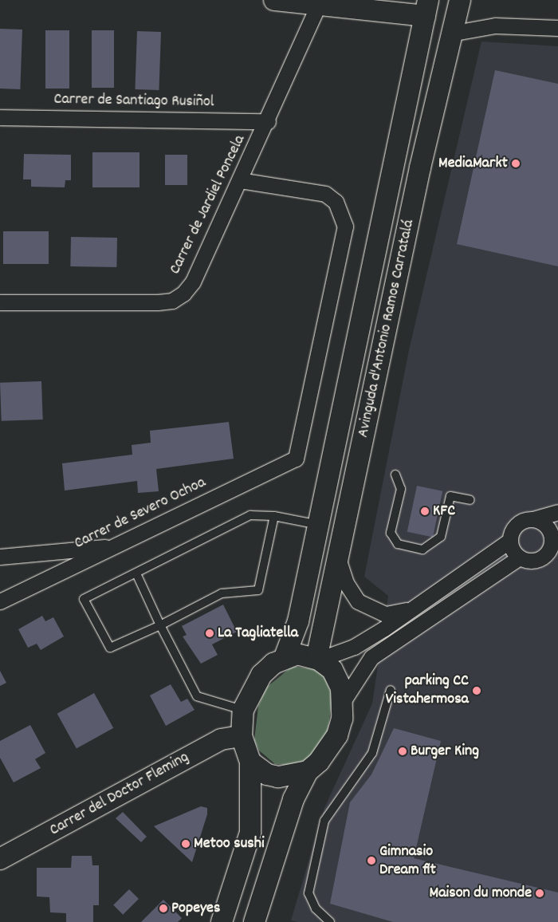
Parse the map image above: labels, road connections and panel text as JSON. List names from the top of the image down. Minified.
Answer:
{"streets":{"main road":["Avinguda d'Antonio Ramos Carratalá","Carrer del Doctor Fleming"],"street":["Carrer de Santiago Rusiñol","Carrer de Jardiel Poncela","Carrer de Severo Ochoa"]},"crossings":[["Carrer de Santiago Rusiñol","Carrer de Jardiel Poncela"],["Carrer de Jardiel Poncela","Carrer de Severo Ochoa"],["Avinguda d'Antonio Ramos Carratalá","Carrer del Doctor Fleming"]],"places":["MediaMarkt","KFC","La Tagliatella","parking CC Vistahermosa","Burger King","Metoo sushi","Gimnasio Dream fit","Maison du monde","Popeyes"]}
